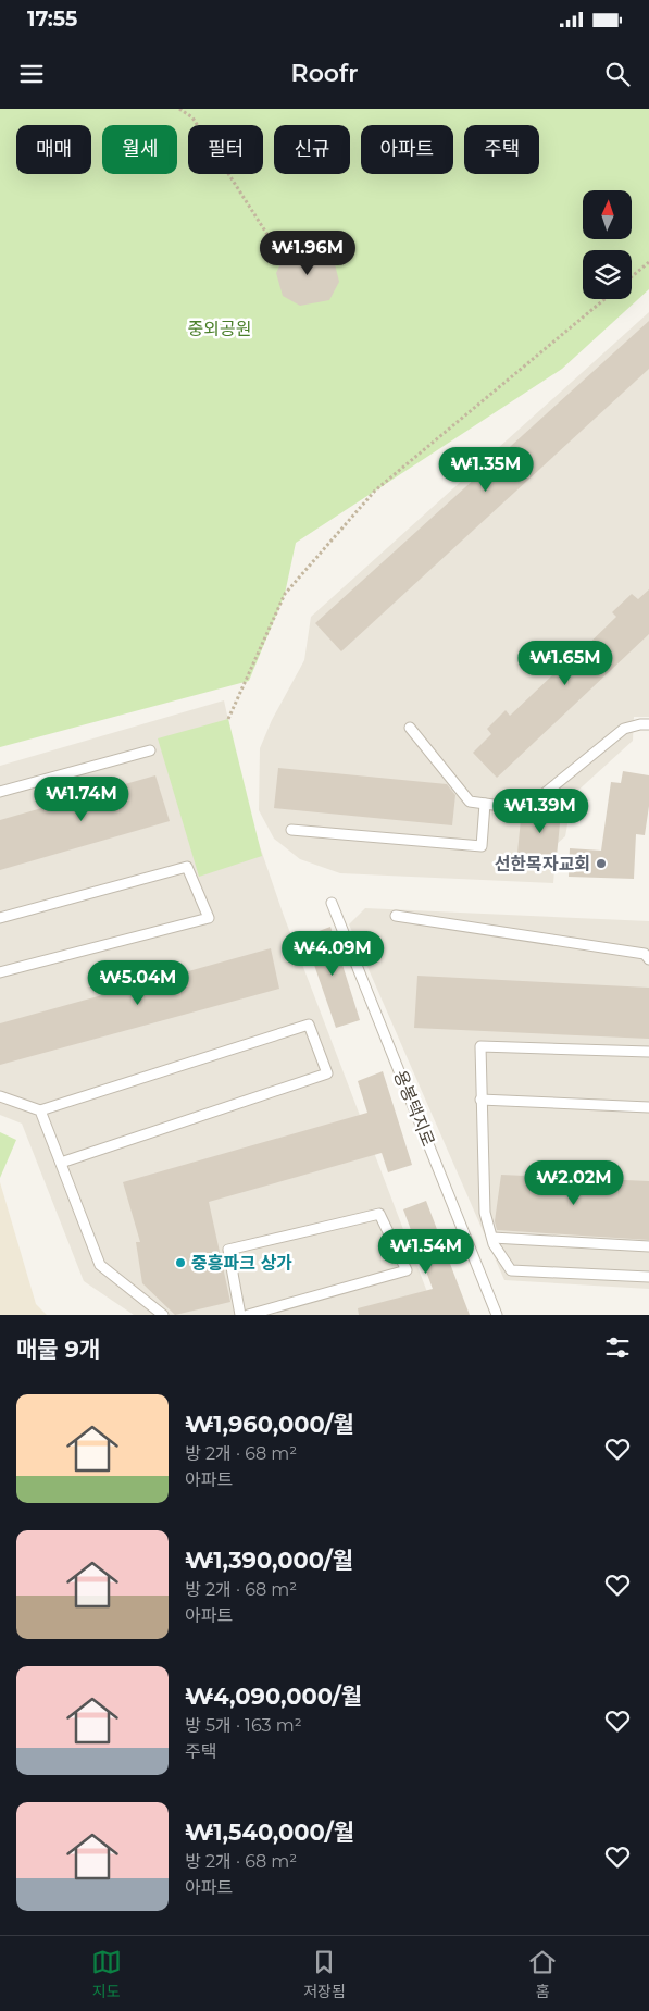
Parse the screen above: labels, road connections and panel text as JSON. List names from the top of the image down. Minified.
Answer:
{"streets":{"lane":["용봉택지로"]},"parks":["중외공원"],"places":["선한목자교회","중흥파크 상가"],"north":"top","page":{"status":"17:55","header":"Roofr","chip":["매매","월세","필터","신규","아파트","주택"],"price":["₩1.96M","₩1.35M","₩1.65M","₩1.74M","₩1.39M","₩4.09M","₩5.04M","₩2.02M","₩1.54M"],"heading":"매물 9개","list":[{"name":"₩1,960,000/월","note":"방 2개 · 68 m² · 아파트"},{"name":"₩1,390,000/월","note":"방 2개 · 68 m² · 아파트"},{"name":"₩4,090,000/월","note":"방 5개 · 163 m² · 주택"},{"name":"₩1,540,000/월","note":"방 2개 · 68 m² · 아파트"}],"tabs":["지도","저장됨","홈"]}}
